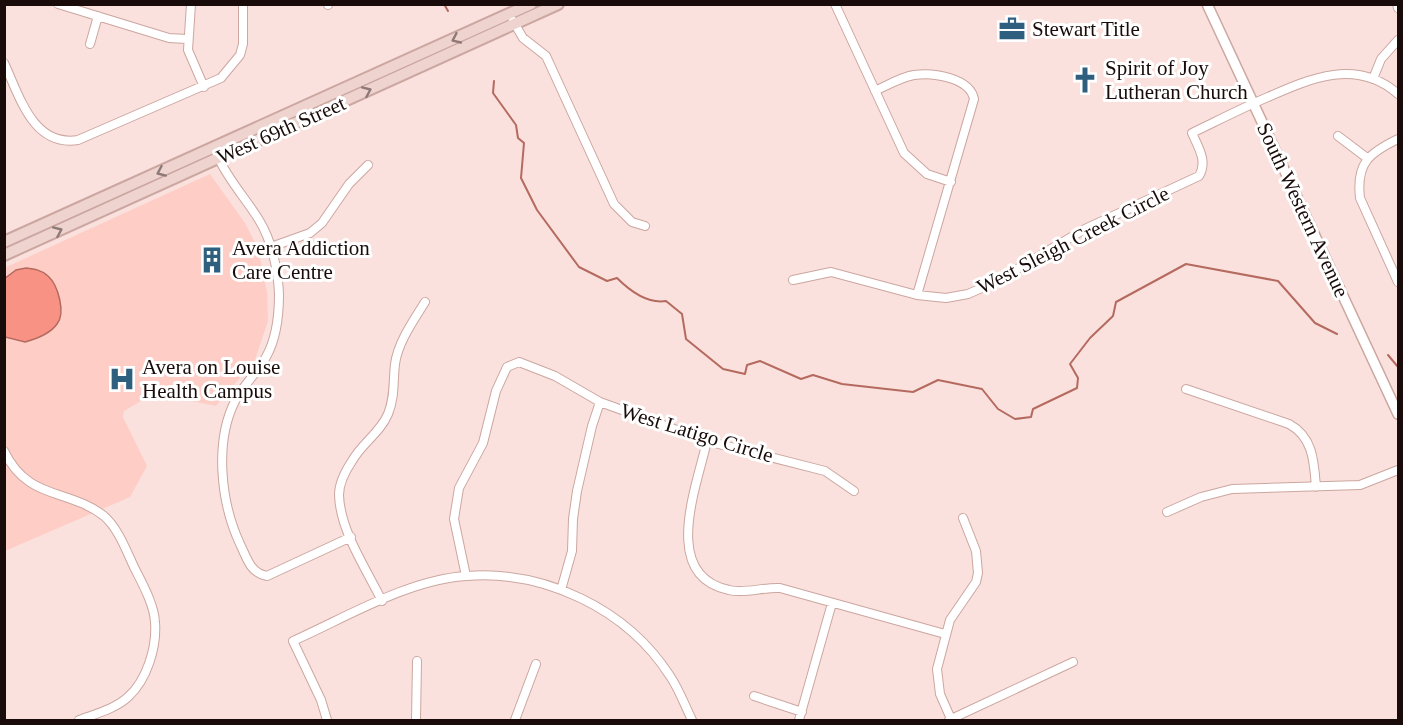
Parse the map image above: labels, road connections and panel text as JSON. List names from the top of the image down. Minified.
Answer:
{"streets":{"main road":["West 69th Street"],"street":["South Western Avenue","West Sleigh Creek Circle","West Latigo Circle"]},"crossings":[["South Western Avenue","West Sleigh Creek Circle"]],"places":{"office":["Stewart Title"],"church":["Spirit of Joy Lutheran Church"],"building":["Avera Addiction Care Centre"],"hospital":["Avera on Louise Health Campus"]}}
